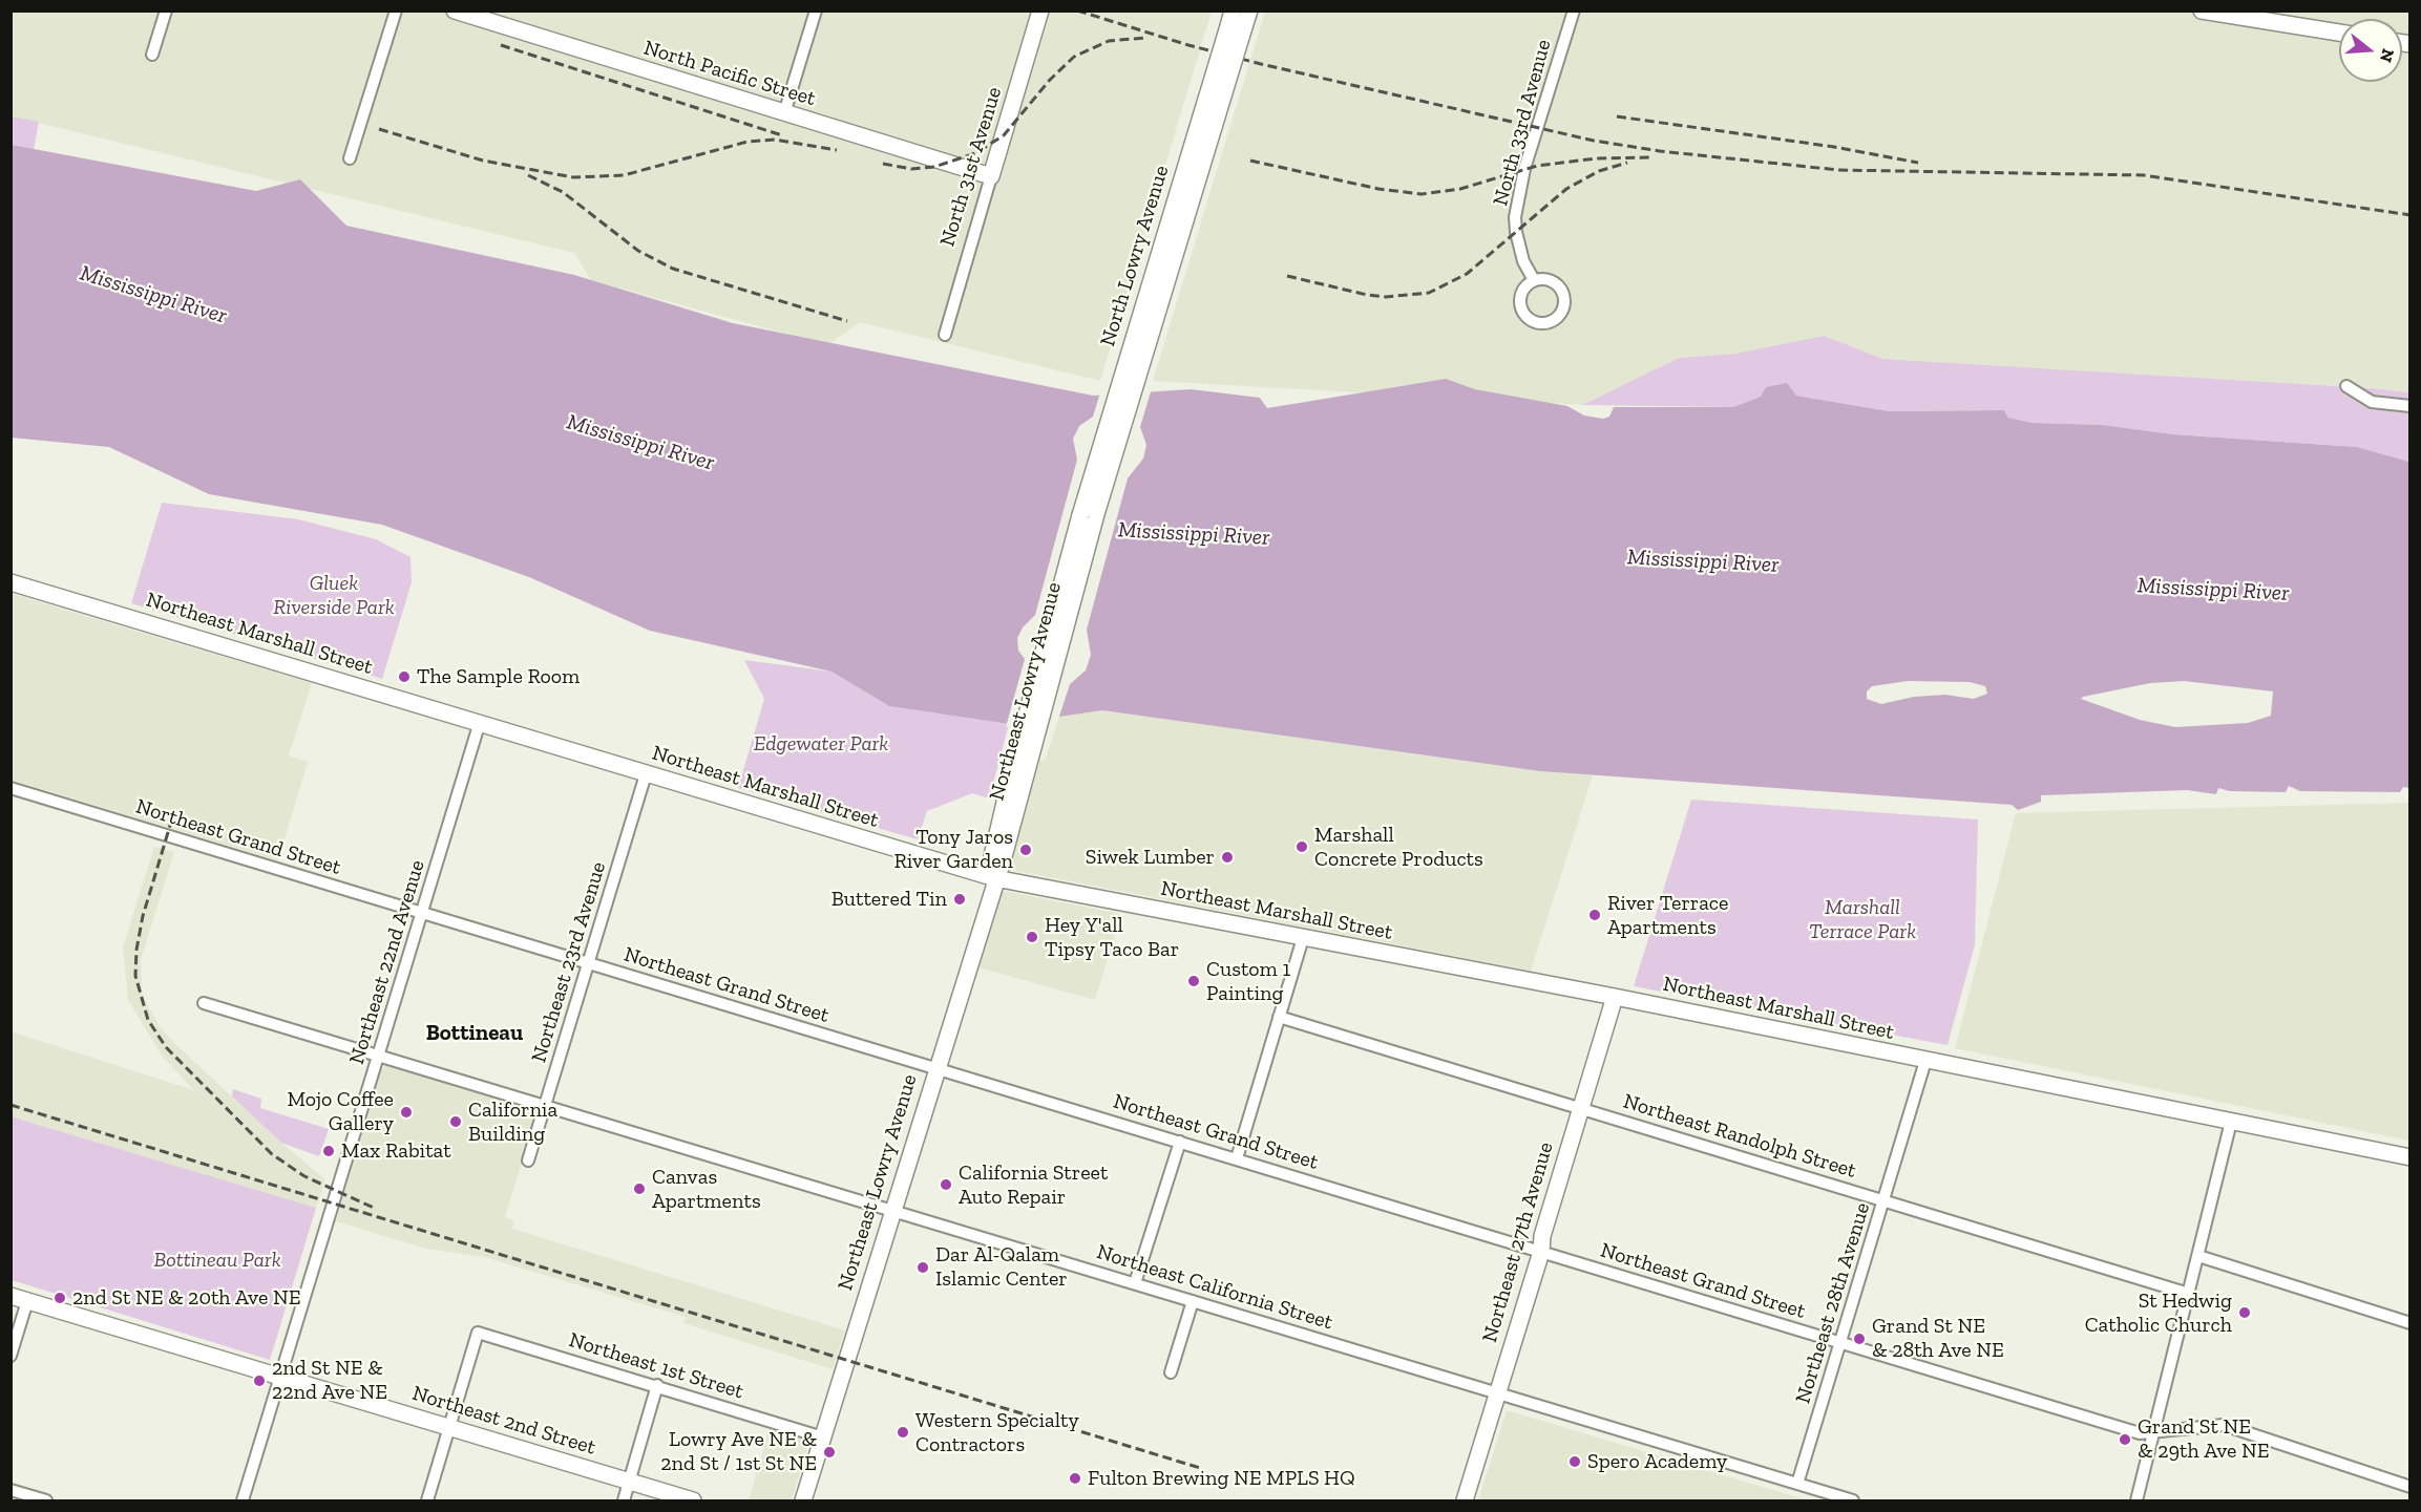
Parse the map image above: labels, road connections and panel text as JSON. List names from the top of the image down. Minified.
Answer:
{"streets":{"street":["North Pacific Street","North 33rd Avenue","North 31st Avenue","North Lowry Avenue","Northeast Marshall Street","Northeast Lowry Avenue","Northeast Grand Street","Northeast 22nd Avenue","Northeast 23rd Avenue","Northeast Randolph Street","Northeast 27th Avenue","Northeast California Street","Northeast 28th Avenue","Northeast 1st Street","Northeast 2nd Street"]},"crossings":[["North Pacific Street","North 31st Avenue"],["North Lowry Avenue","Northeast Lowry Avenue"],["Northeast Marshall Street","Northeast Lowry Avenue"],["Northeast Marshall Street","Northeast 22nd Avenue"],["Northeast Marshall Street","Northeast 23rd Avenue"],["Northeast Marshall Street","Northeast 27th Avenue"],["Northeast Marshall Street","Northeast 28th Avenue"],["Northeast Lowry Avenue","Northeast Grand Street"],["Northeast Lowry Avenue","Northeast California Street"],["Northeast Lowry Avenue","Northeast 1st Street"],["Northeast Grand Street","Northeast 22nd Avenue"],["Northeast Grand Street","Northeast 23rd Avenue"],["Northeast Grand Street","Northeast 27th Avenue"],["Northeast Grand Street","Northeast 28th Avenue"],["Northeast 22nd Avenue","Northeast California Street"],["Northeast 22nd Avenue","Northeast 2nd Street"],["Northeast 23rd Avenue","Northeast California Street"],["Northeast Randolph Street","Northeast 27th Avenue"],["Northeast Randolph Street","Northeast 28th Avenue"],["Northeast 27th Avenue","Northeast California Street"],["Northeast California Street","Northeast 28th Avenue"],["Northeast 1st Street","Northeast 2nd Street"]],"districts":["Bottineau"],"water":["Mississippi River"],"parks":["Gluek Riverside Park","Edgewater Park","Marshall Terrace Park","Bottineau Park"],"places":["The Sample Room","Marshall Concrete Products","Tony Jaros River Garden","Siwek Lumber","Buttered Tin","River Terrace Apartments","Hey Y'all Tipsy Taco Bar","Custom 1 Painting","Mojo Coffee Gallery","California Building","Max Rabitat","California Street Auto Repair","Canvas Apartments","Dar Al-Qalam Islamic Center","2nd St NE & 20th Ave NE","St Hedwig Catholic Church","Grand St NE & 28th Ave NE","2nd St NE & 22nd Ave NE","Western Specialty Contractors","Grand St NE & 29th Ave NE","Lowry Ave NE & 2nd St / 1st St NE","Spero Academy","Fulton Brewing NE MPLS HQ"],"north":"right"}
